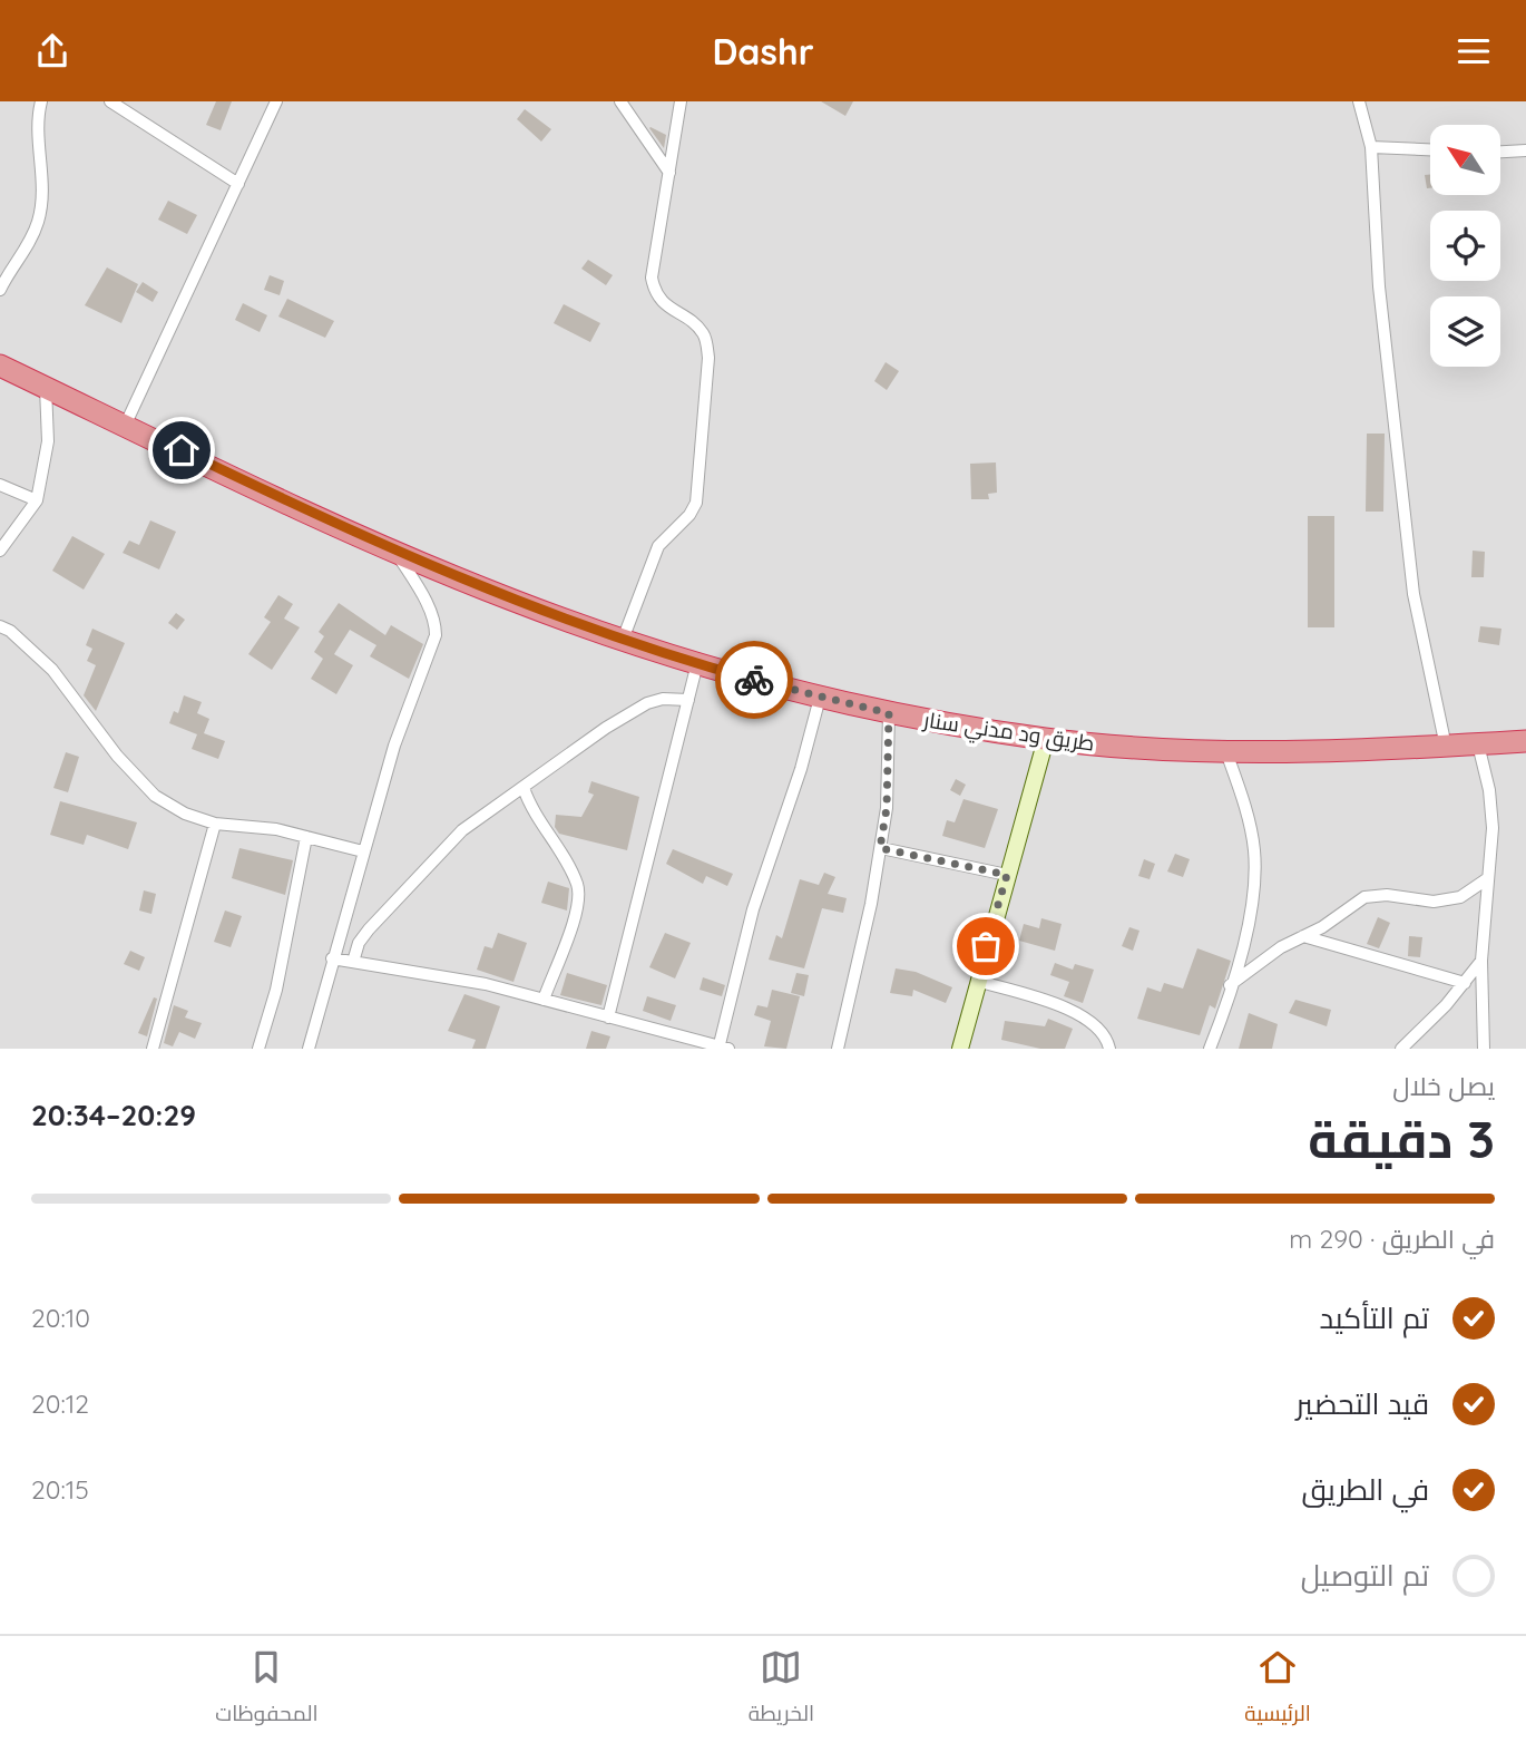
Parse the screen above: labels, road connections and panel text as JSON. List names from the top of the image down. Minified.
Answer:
{"streets":{"highway":["طريق ود مدني سنار"]},"north":"top left","page":{"header":"Dashr","heading":["3 دقيقة","يصل خلال","20:29–20:34"],"bar":"في الطريق · 290 m","list":[["تم التأكيد","20:10"],["قيد التحضير","20:12"],["في الطريق","20:15"],"تم التوصيل"],"tabs":["الرئيسية","الخريطة","المحفوظات"]}}
